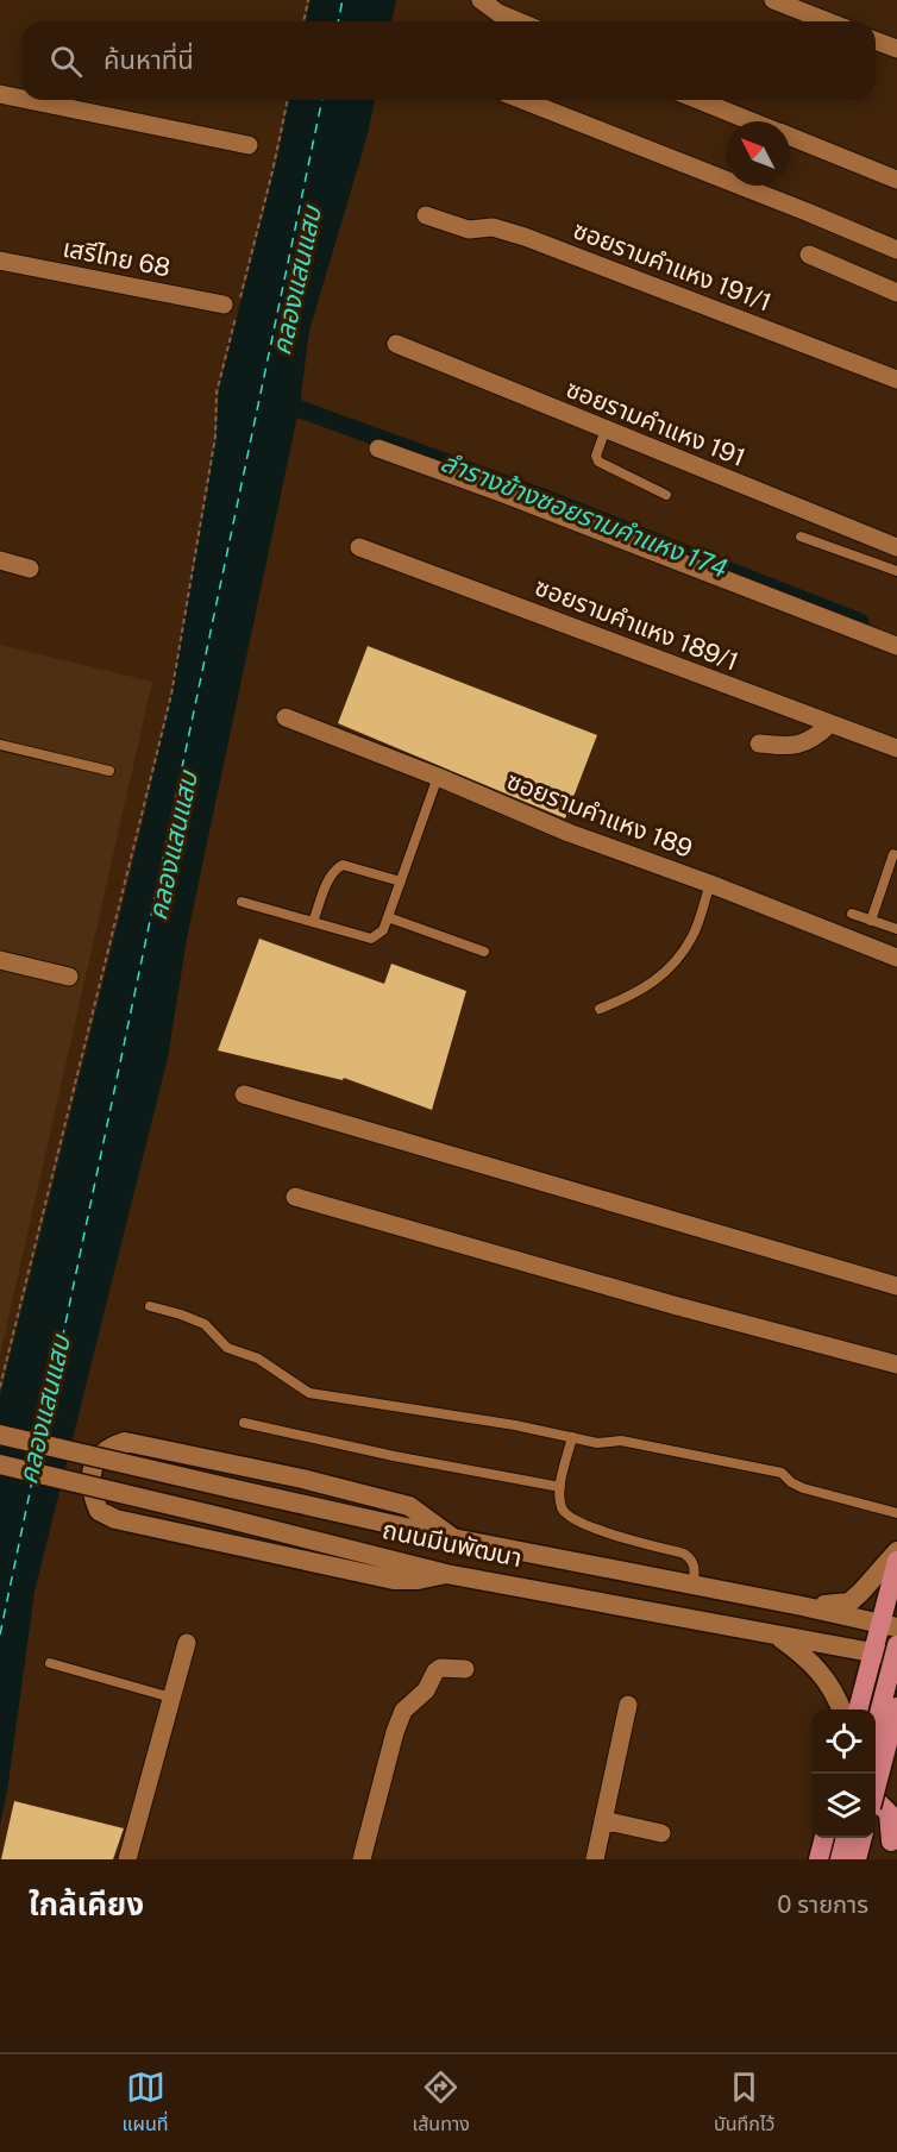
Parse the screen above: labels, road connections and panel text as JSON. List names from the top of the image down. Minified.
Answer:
{"streets":{"street":["เสรีไทย 68","ซอยรามคำแหง 191/1","ซอยรามคำแหง 191","ซอยรามคำแหง 189/1","ซอยรามคำแหง 189","ถนนมีนพัฒนา"]},"water":["คลองแสนแสบ","ลำรางข้างซอยรามคำแหง 174"],"north":"top left","page":{"search":"ค้นหาที่นี่","heading":["ใกล้เคียง","0 รายการ"],"nav":["แผนที่","เส้นทาง","บันทึกไว้"]}}
